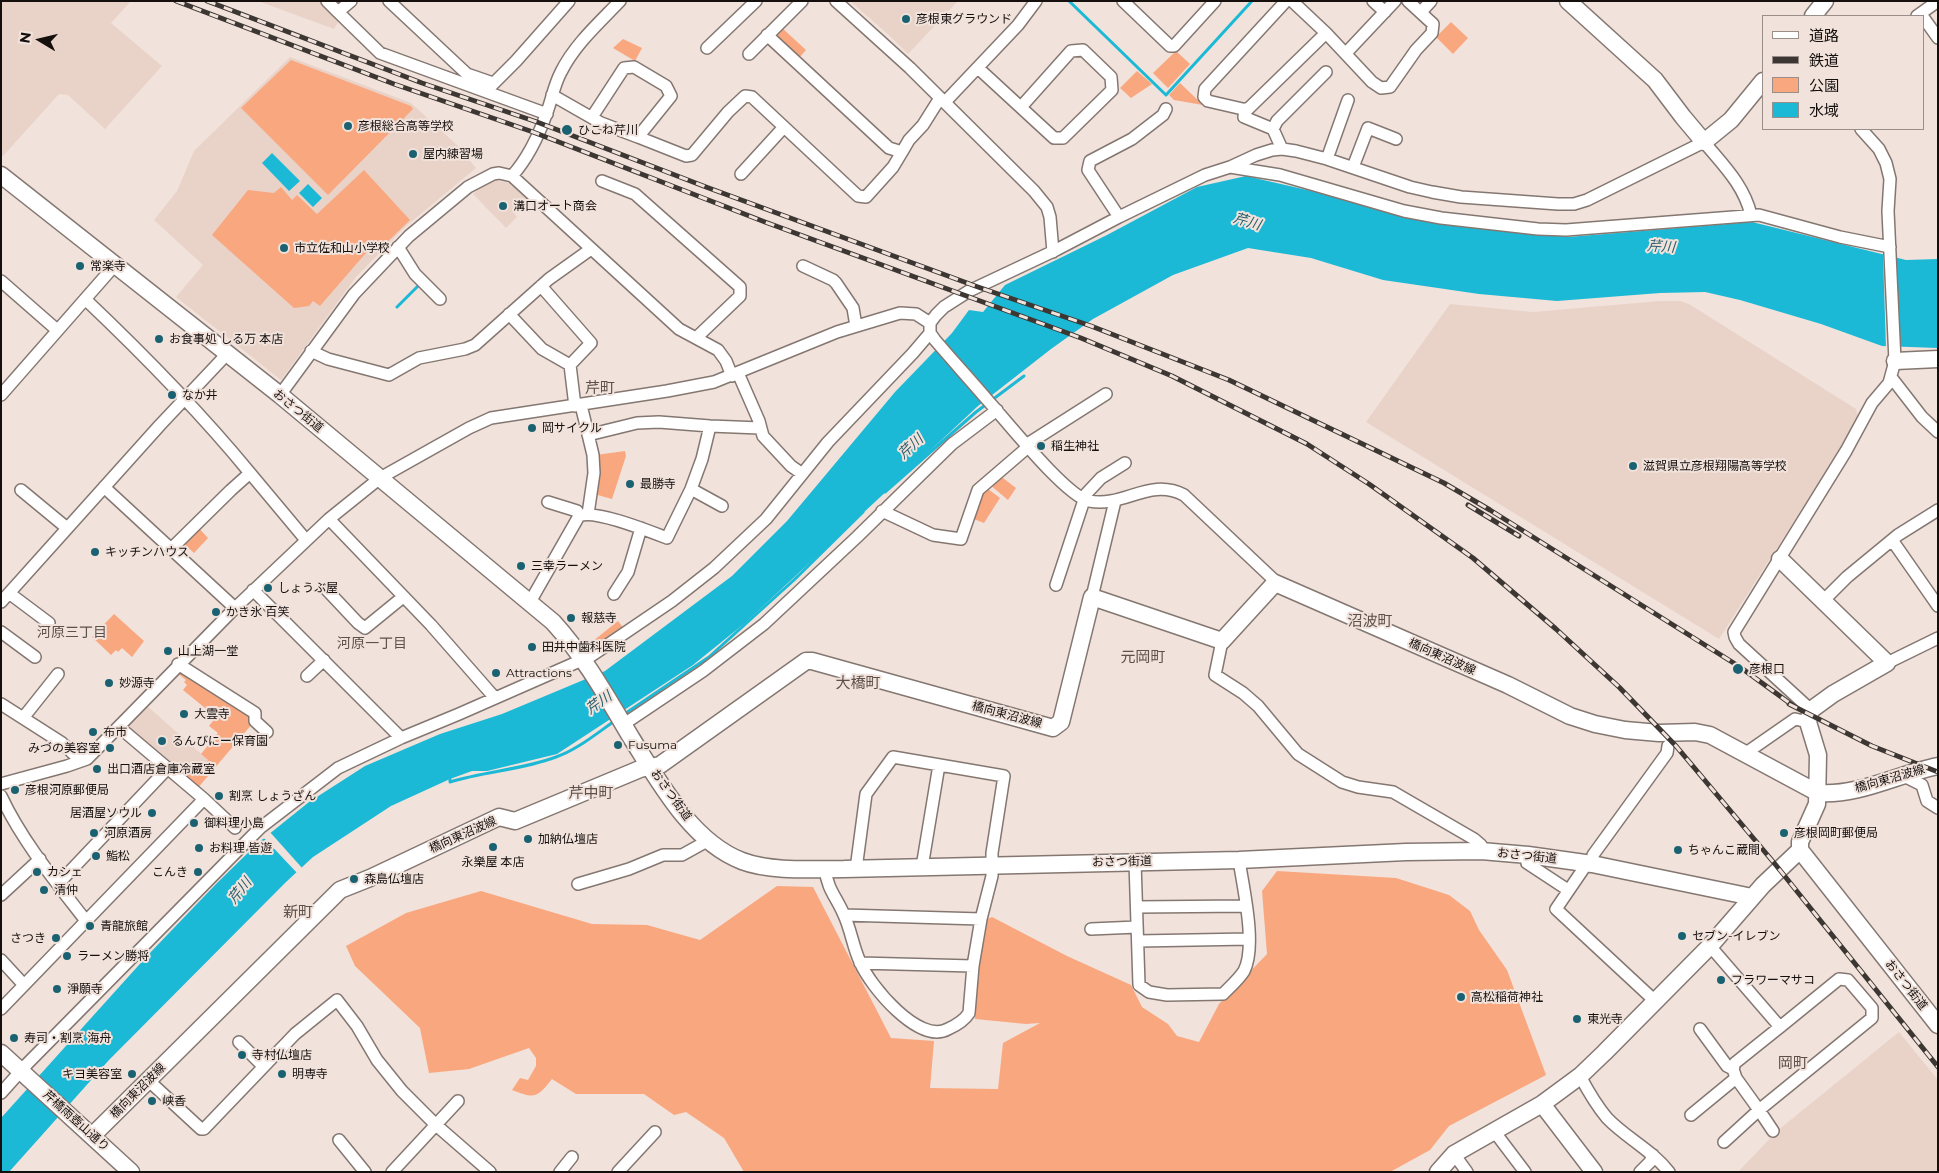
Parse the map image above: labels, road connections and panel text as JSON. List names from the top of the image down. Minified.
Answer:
{"streets":{"street":["おさつ街道","橋向東沼波線","芹橋雨壺山通り"]},"crossings":[["おさつ街道","橋向東沼波線"],["橋向東沼波線","芹橋雨壺山通り"]],"districts":["芹町","沼波町","河原三丁目","河原一丁目","元岡町","大橋町","芹中町","新町","岡町"],"water":["芹川"],"places":["彦根東グラウンド","彦根総合高等学校","ひこね芹川","屋内練習場","溝口オート商会","市立佐和山小学校","常楽寺","お食事処 しる万 本店","なか井","岡サイクル","稲生神社","滋賀県立彦根翔陽高等学校","最勝寺","キッチンハウス","三幸ラーメン","しょうぶ屋","かき氷 百笑","報慈寺","田井中歯科医院","山上湖一堂","彦根口","Attractions","妙源寺","大雲寺","布市","るんびにー保育園","Fusuma","みづの美容室","出口酒店倉庫冷蔵室","彦根河原郵便局","割烹 しょうざん","居酒屋ソウル","御料理小島","河原酒房","彦根岡町郵便局","加納仏壇店","永樂屋 本店","お料理 皆遊","ちゃんこ蔵間","鮨松","カシェ","こんき","森島仏壇店","清仲","青龍旅館","セブン-イレブン","さつき","ラーメン勝将","フラワーマサコ","淨願寺","高松稲荷神社","東光寺","寿司・割烹 海舟","寺村仏壇店","キヨ美容室","明専寺","峡香"],"legend":["道路","鉄道","公園","水域"],"north":"left"}
